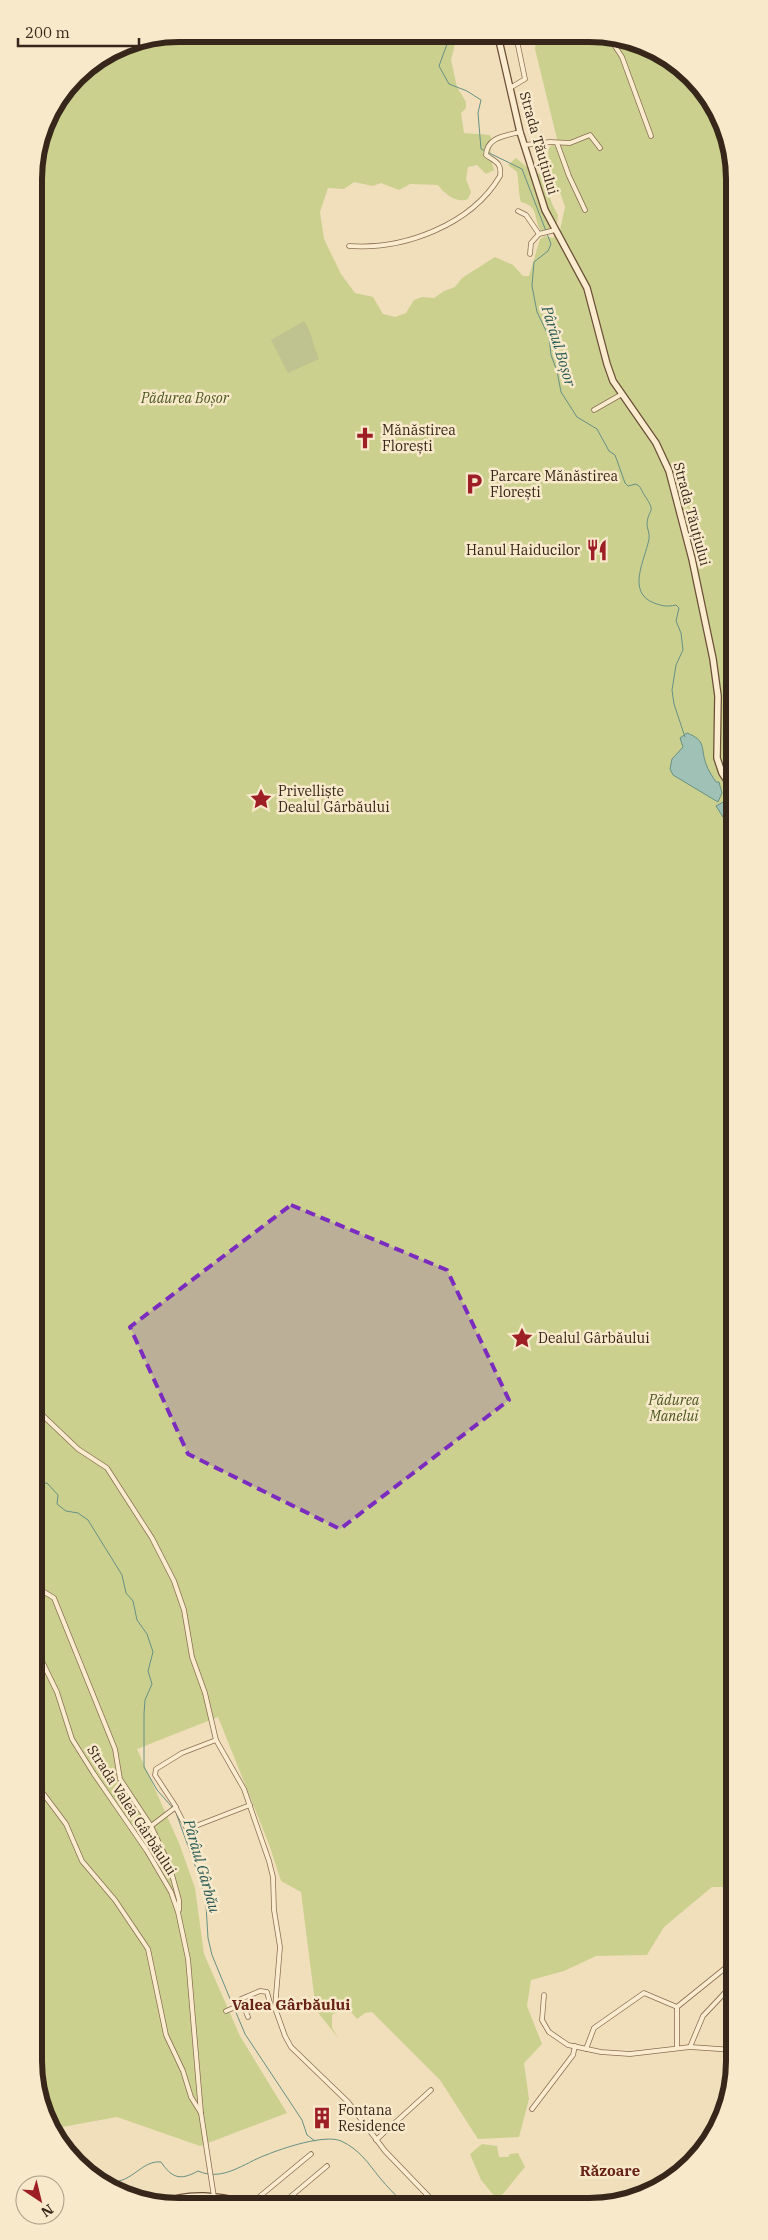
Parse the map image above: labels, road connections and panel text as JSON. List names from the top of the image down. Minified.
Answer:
{"streets":{"street":["Strada Tăuțiului","Strada Valea Gârbăului"]},"districts":["Valea Gârbăului","Răzoare"],"water":["Pârâul Boșor","Pârâul Gârbău"],"parks":["Pădurea Boșor","Pădurea Manelui"],"places":{"church":["Mănăstirea Florești"],"parking":["Parcare Mănăstirea Florești"],"restaurant":["Hanul Haiducilor"],"place":["Privelliște Dealul Gârbăului","Dealul Gârbăului"],"building":["Fontana Residence"]},"scale_bar":"200 m","north":"bottom right"}
